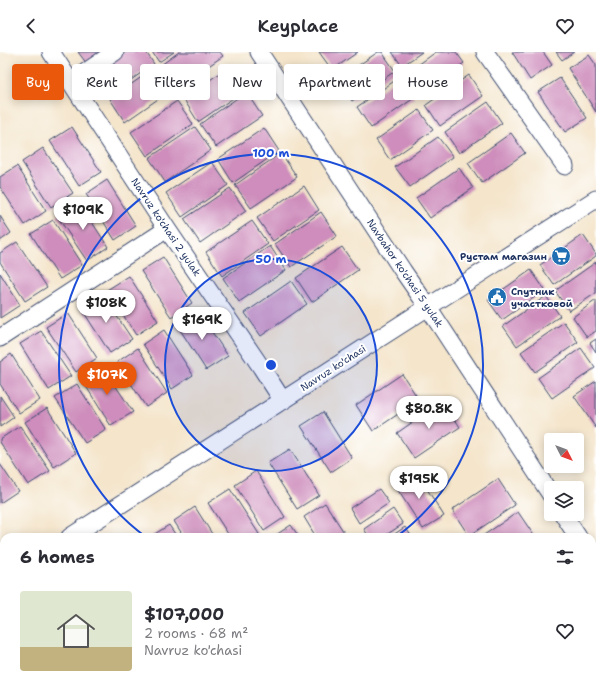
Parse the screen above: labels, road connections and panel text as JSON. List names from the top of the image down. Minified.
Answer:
{"streets":{"street":["Navruz ko'chasi 2 yulak","Navbahor ko'chasi 5 yulak","Navruz ko'chasi"]},"crossings":[["Navruz ko'chasi 2 yulak","Navruz ko'chasi"],["Navbahor ko'chasi 5 yulak","Navruz ko'chasi"]],"places":{"supermarket":["Рустам магазин"],"public building":["Спутник участковой"]},"north":"bottom right","page":{"header":"Keyplace","chip":["Buy","Rent","Filters","New","Apartment","House"],"price":["$109K","$108K","$169K","$107K","$80.8K","$195K"],"heading":"6 homes","list":[{"name":"$107,000","note":"2 rooms · 68 m² · Navruz ko'chasi"}]},"rings":["100 m","50 m"]}
